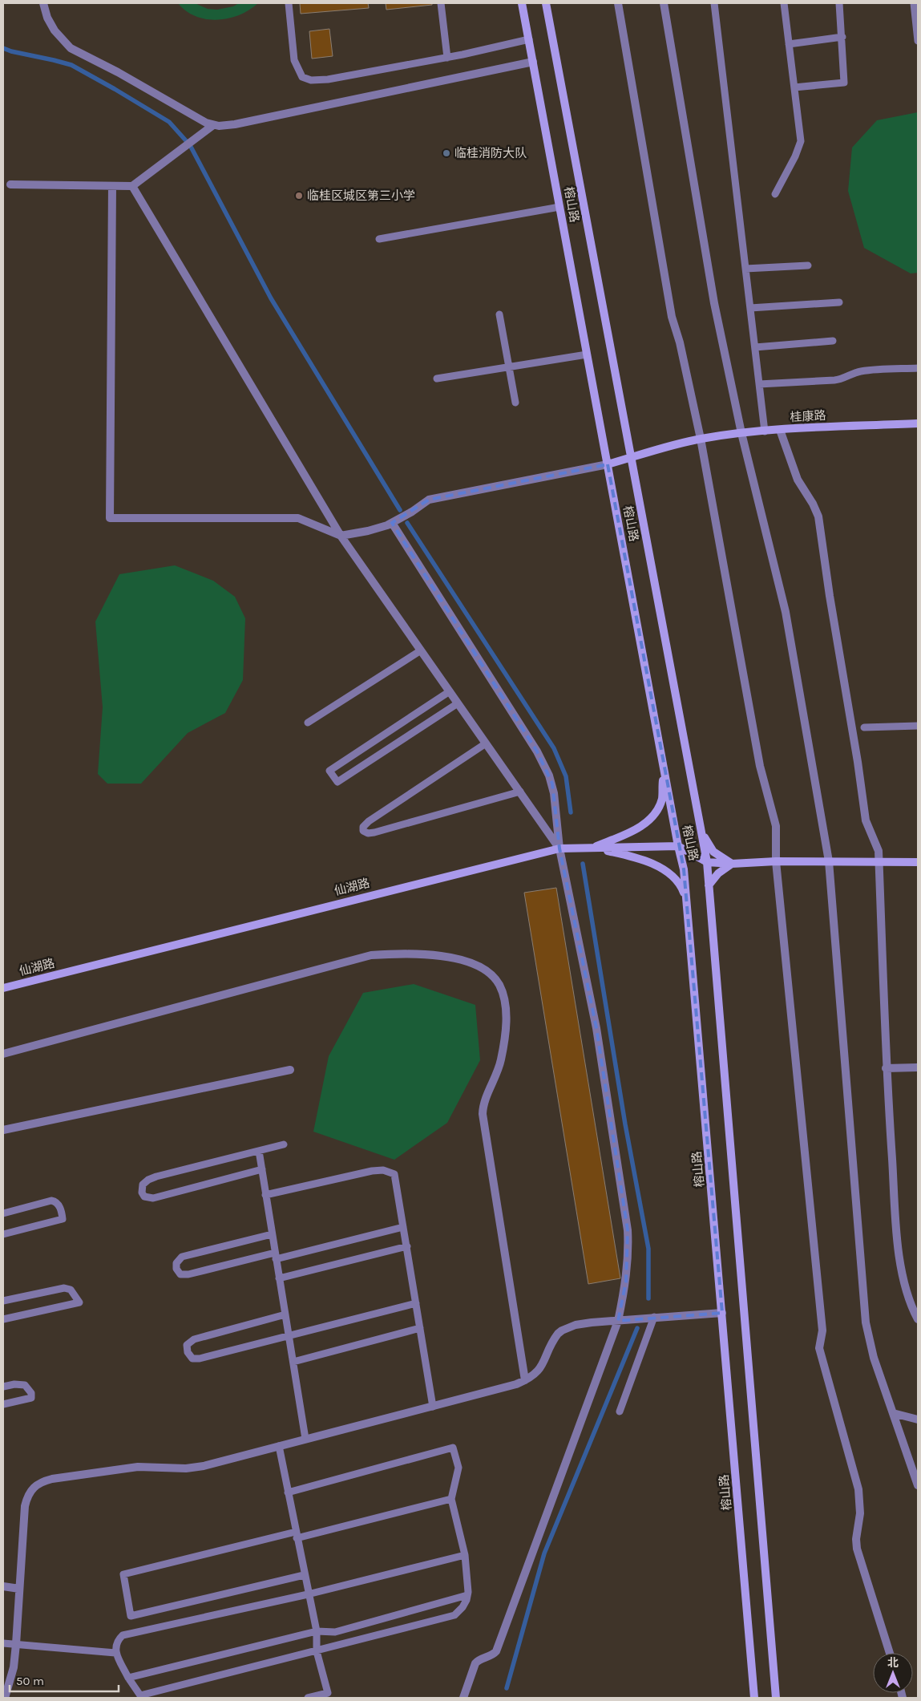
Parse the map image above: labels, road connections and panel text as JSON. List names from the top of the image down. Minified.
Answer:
{"streets":{"main road":["榕山路","桂康路","仙湖路"]},"crossings":[["榕山路","桂康路"],["榕山路","仙湖路"]],"places":["临桂消防大队","临桂区城区第三小学"],"scale_bar":"50 m","north":"top"}
